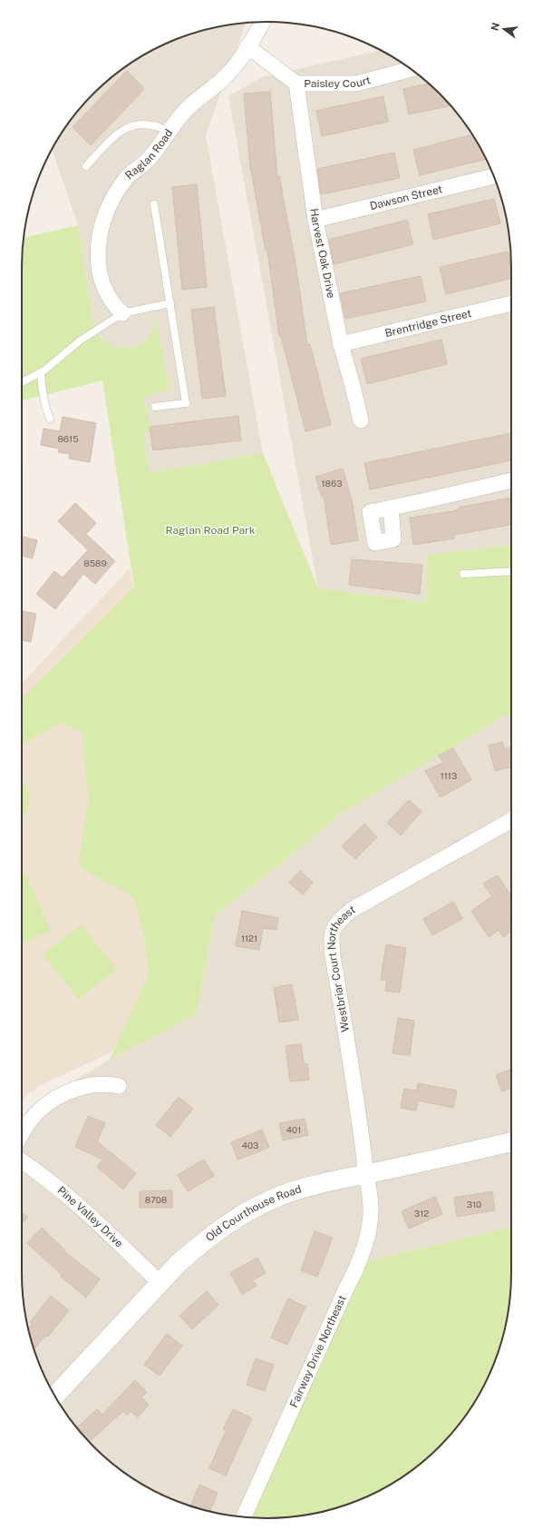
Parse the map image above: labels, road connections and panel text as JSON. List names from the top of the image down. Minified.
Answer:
{"streets":{"street":["Paisley Court","Raglan Road","Dawson Street","Harvest Oak Drive","Brentridge Street","Westbriar Court Northeast","Old Courthouse Road","Pine Valley Drive","Fairway Drive Northeast"]},"crossings":[["Paisley Court","Raglan Road"],["Paisley Court","Harvest Oak Drive"],["Dawson Street","Harvest Oak Drive"],["Harvest Oak Drive","Brentridge Street"],["Westbriar Court Northeast","Old Courthouse Road"],["Westbriar Court Northeast","Fairway Drive Northeast"],["Old Courthouse Road","Pine Valley Drive"],["Old Courthouse Road","Fairway Drive Northeast"]],"parks":["Raglan Road Park"],"house_numbers":["8615","1863","8589","1113","1121","401","403","8708","310","312"],"north":"left"}
